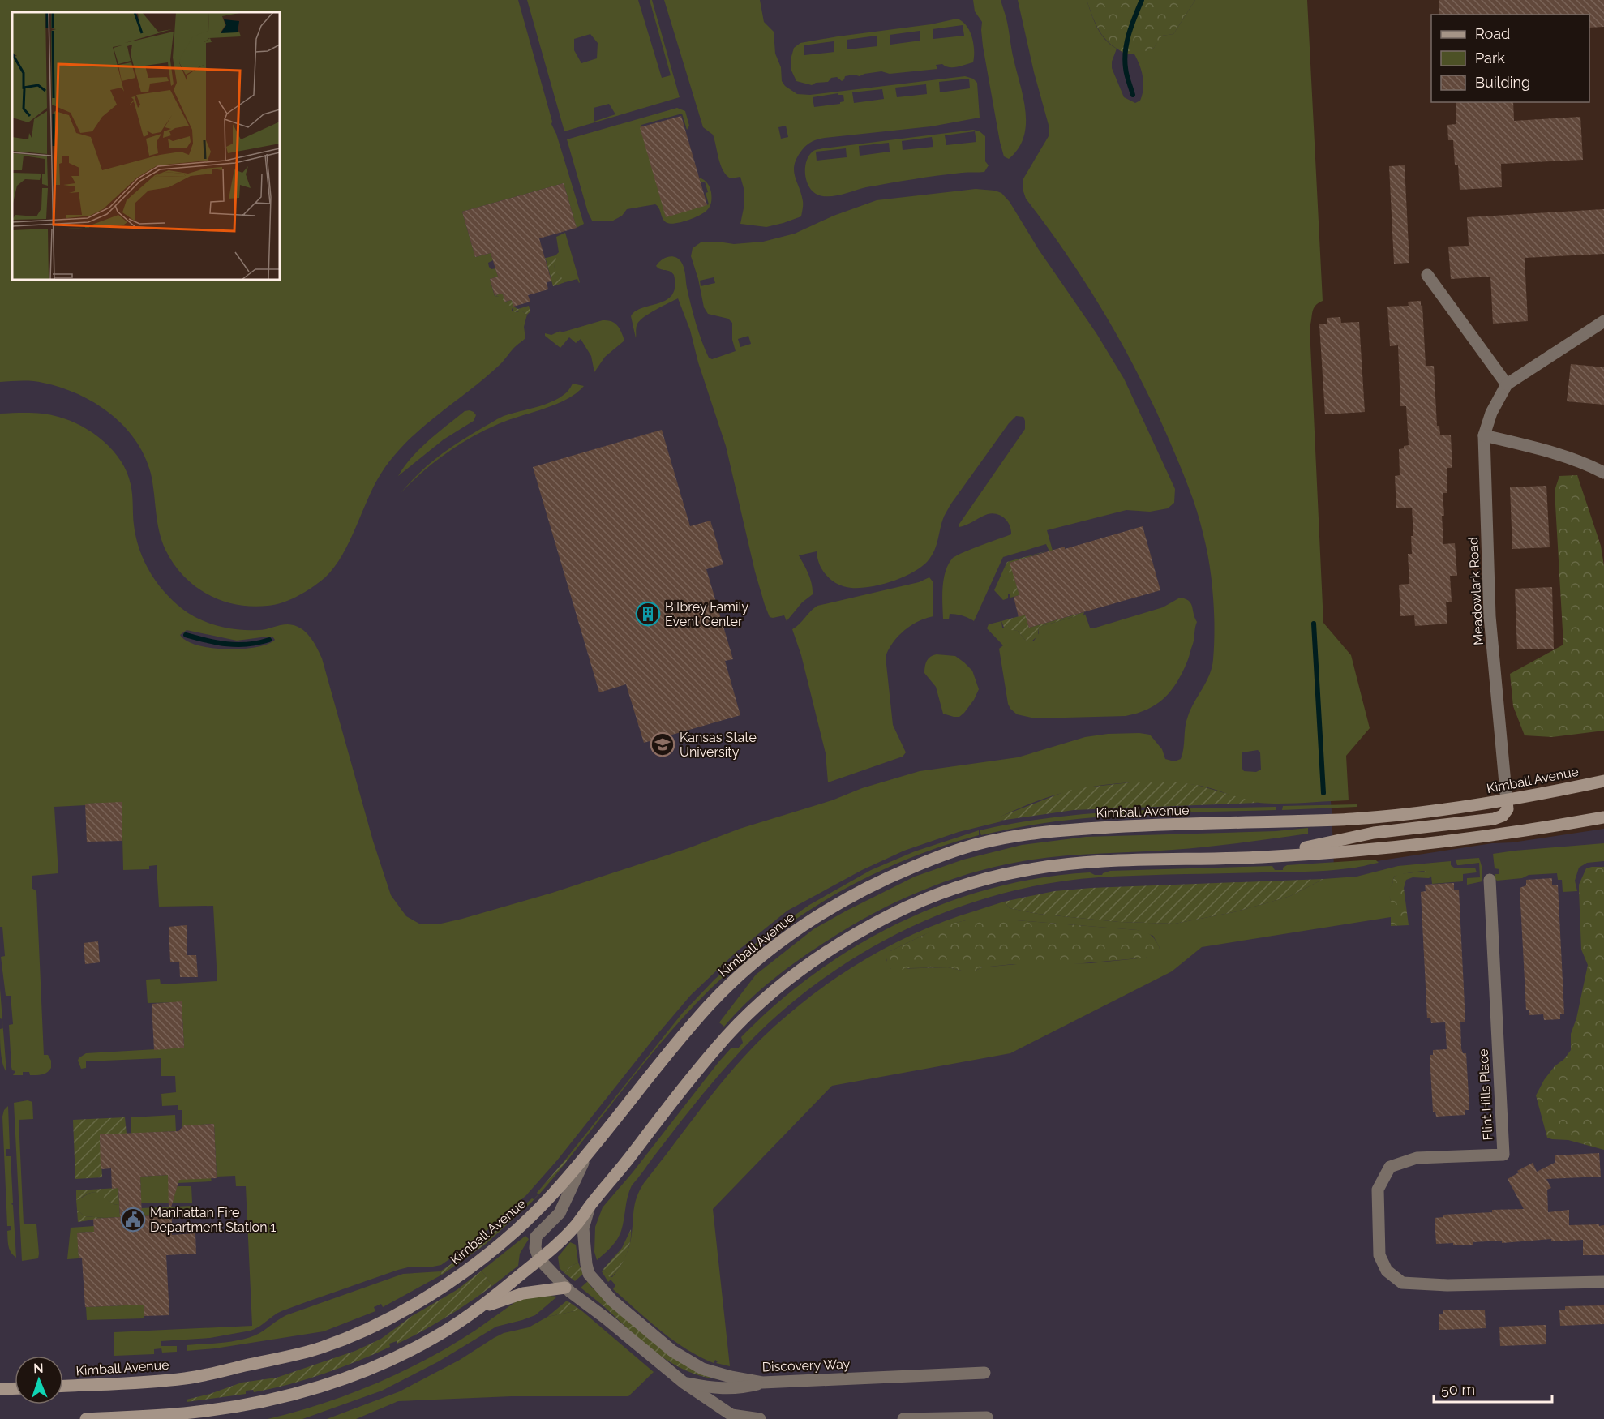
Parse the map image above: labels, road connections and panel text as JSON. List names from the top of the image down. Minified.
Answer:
{"streets":{"main road":["Kimball Avenue"],"street":["Meadowlark Road","Flint Hills Place","Discovery Way"]},"crossings":[["Meadowlark Road","Kimball Avenue"]],"places":{"building":["Bilbrey Family Event Center"],"school or university":["Kansas State University"],"public building":["Manhattan Fire Department Station 1"]},"legend":["Road","Park","Building"],"scale_bar":"50 m","north":"top"}
